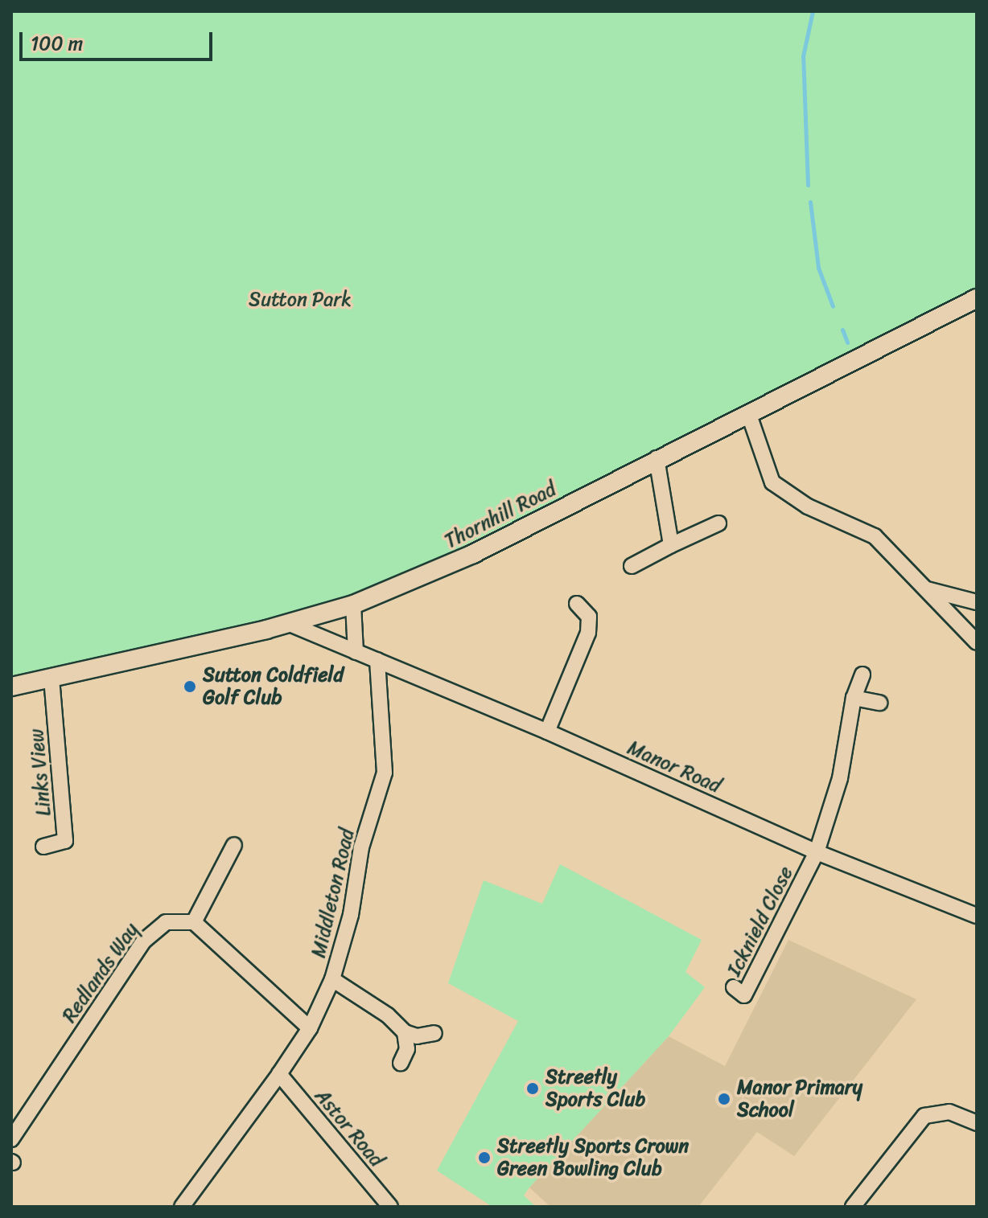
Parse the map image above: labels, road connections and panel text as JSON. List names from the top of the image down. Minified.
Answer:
{"streets":{"main road":["Thornhill Road"],"street":["Manor Road","Links View","Middleton Road","Icknield Close","Redlands Way","Astor Road"]},"crossings":[["Thornhill Road","Manor Road"],["Thornhill Road","Links View"],["Manor Road","Middleton Road"],["Manor Road","Icknield Close"],["Middleton Road","Astor Road"]],"parks":["Sutton Park"],"places":["Sutton Coldfield Golf Club","Streetly Sports Club","Manor Primary School","Streetly Sports Crown Green Bowling Club"],"scale_bar":"100 m"}
